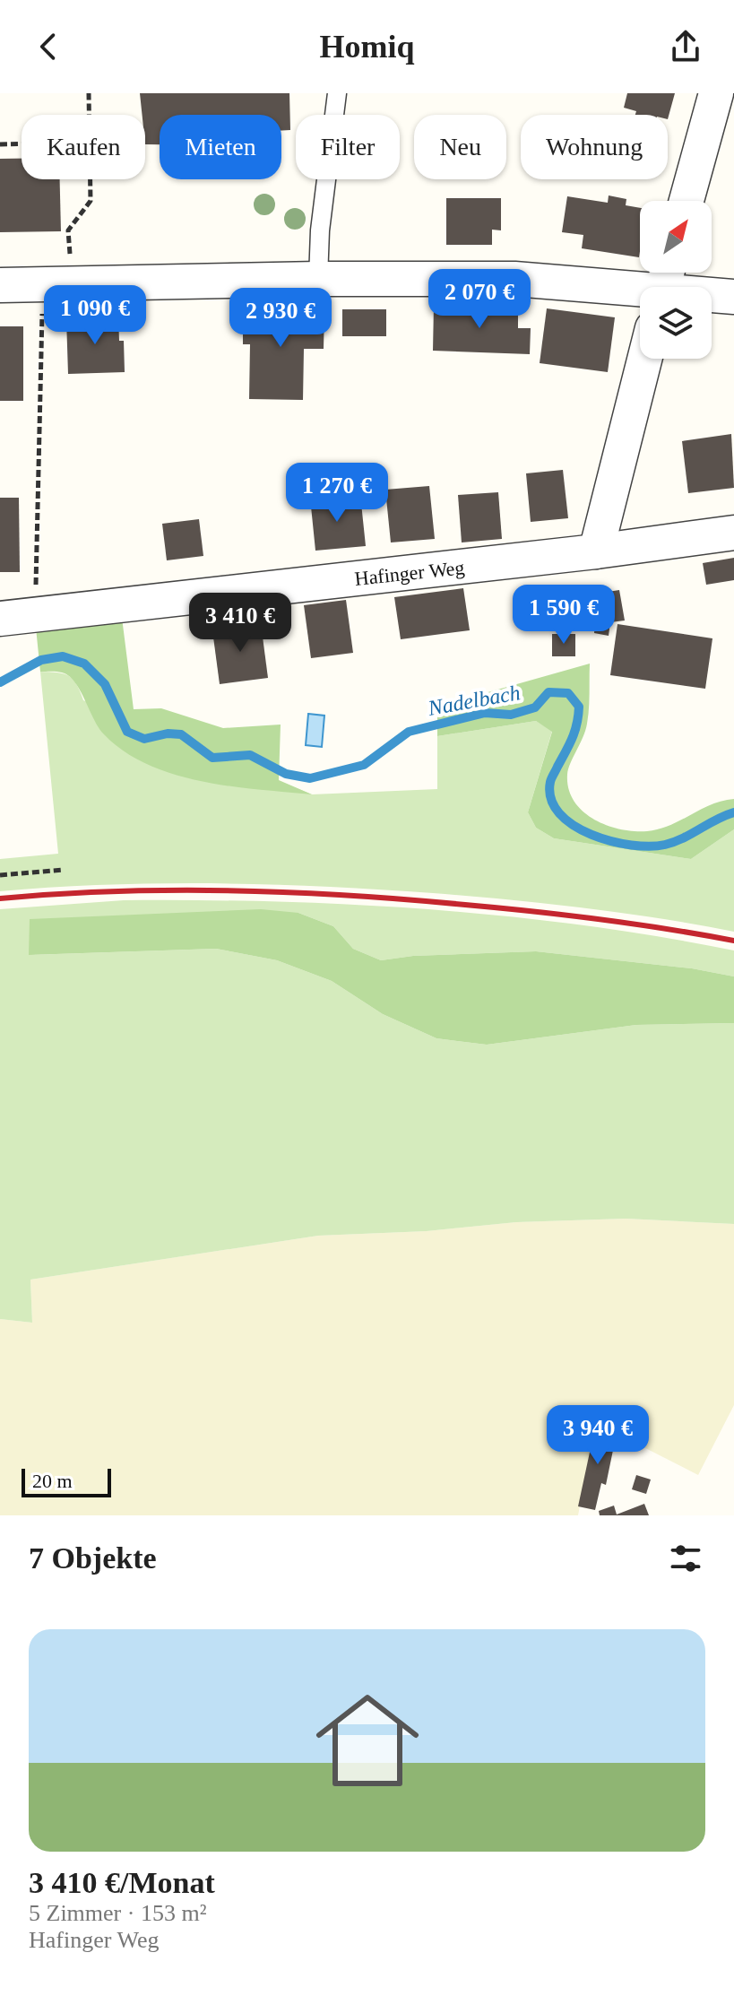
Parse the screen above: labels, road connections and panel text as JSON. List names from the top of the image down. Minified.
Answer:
{"streets":{"street":["Hafinger Weg"]},"water":["Nadelbach"],"scale_bar":"20 m","north":"top right","page":{"header":"Homiq","chip":["Kaufen","Mieten","Filter","Neu","Wohnung"],"price":["2 070 €","1 090 €","2 930 €","1 270 €","1 590 €","3 410 €","3 940 €"],"scale":"20 m","heading":"7 Objekte","list":[{"name":"3 410 €/Monat","note":"5 Zimmer · 153 m² · Hafinger Weg"}]}}
